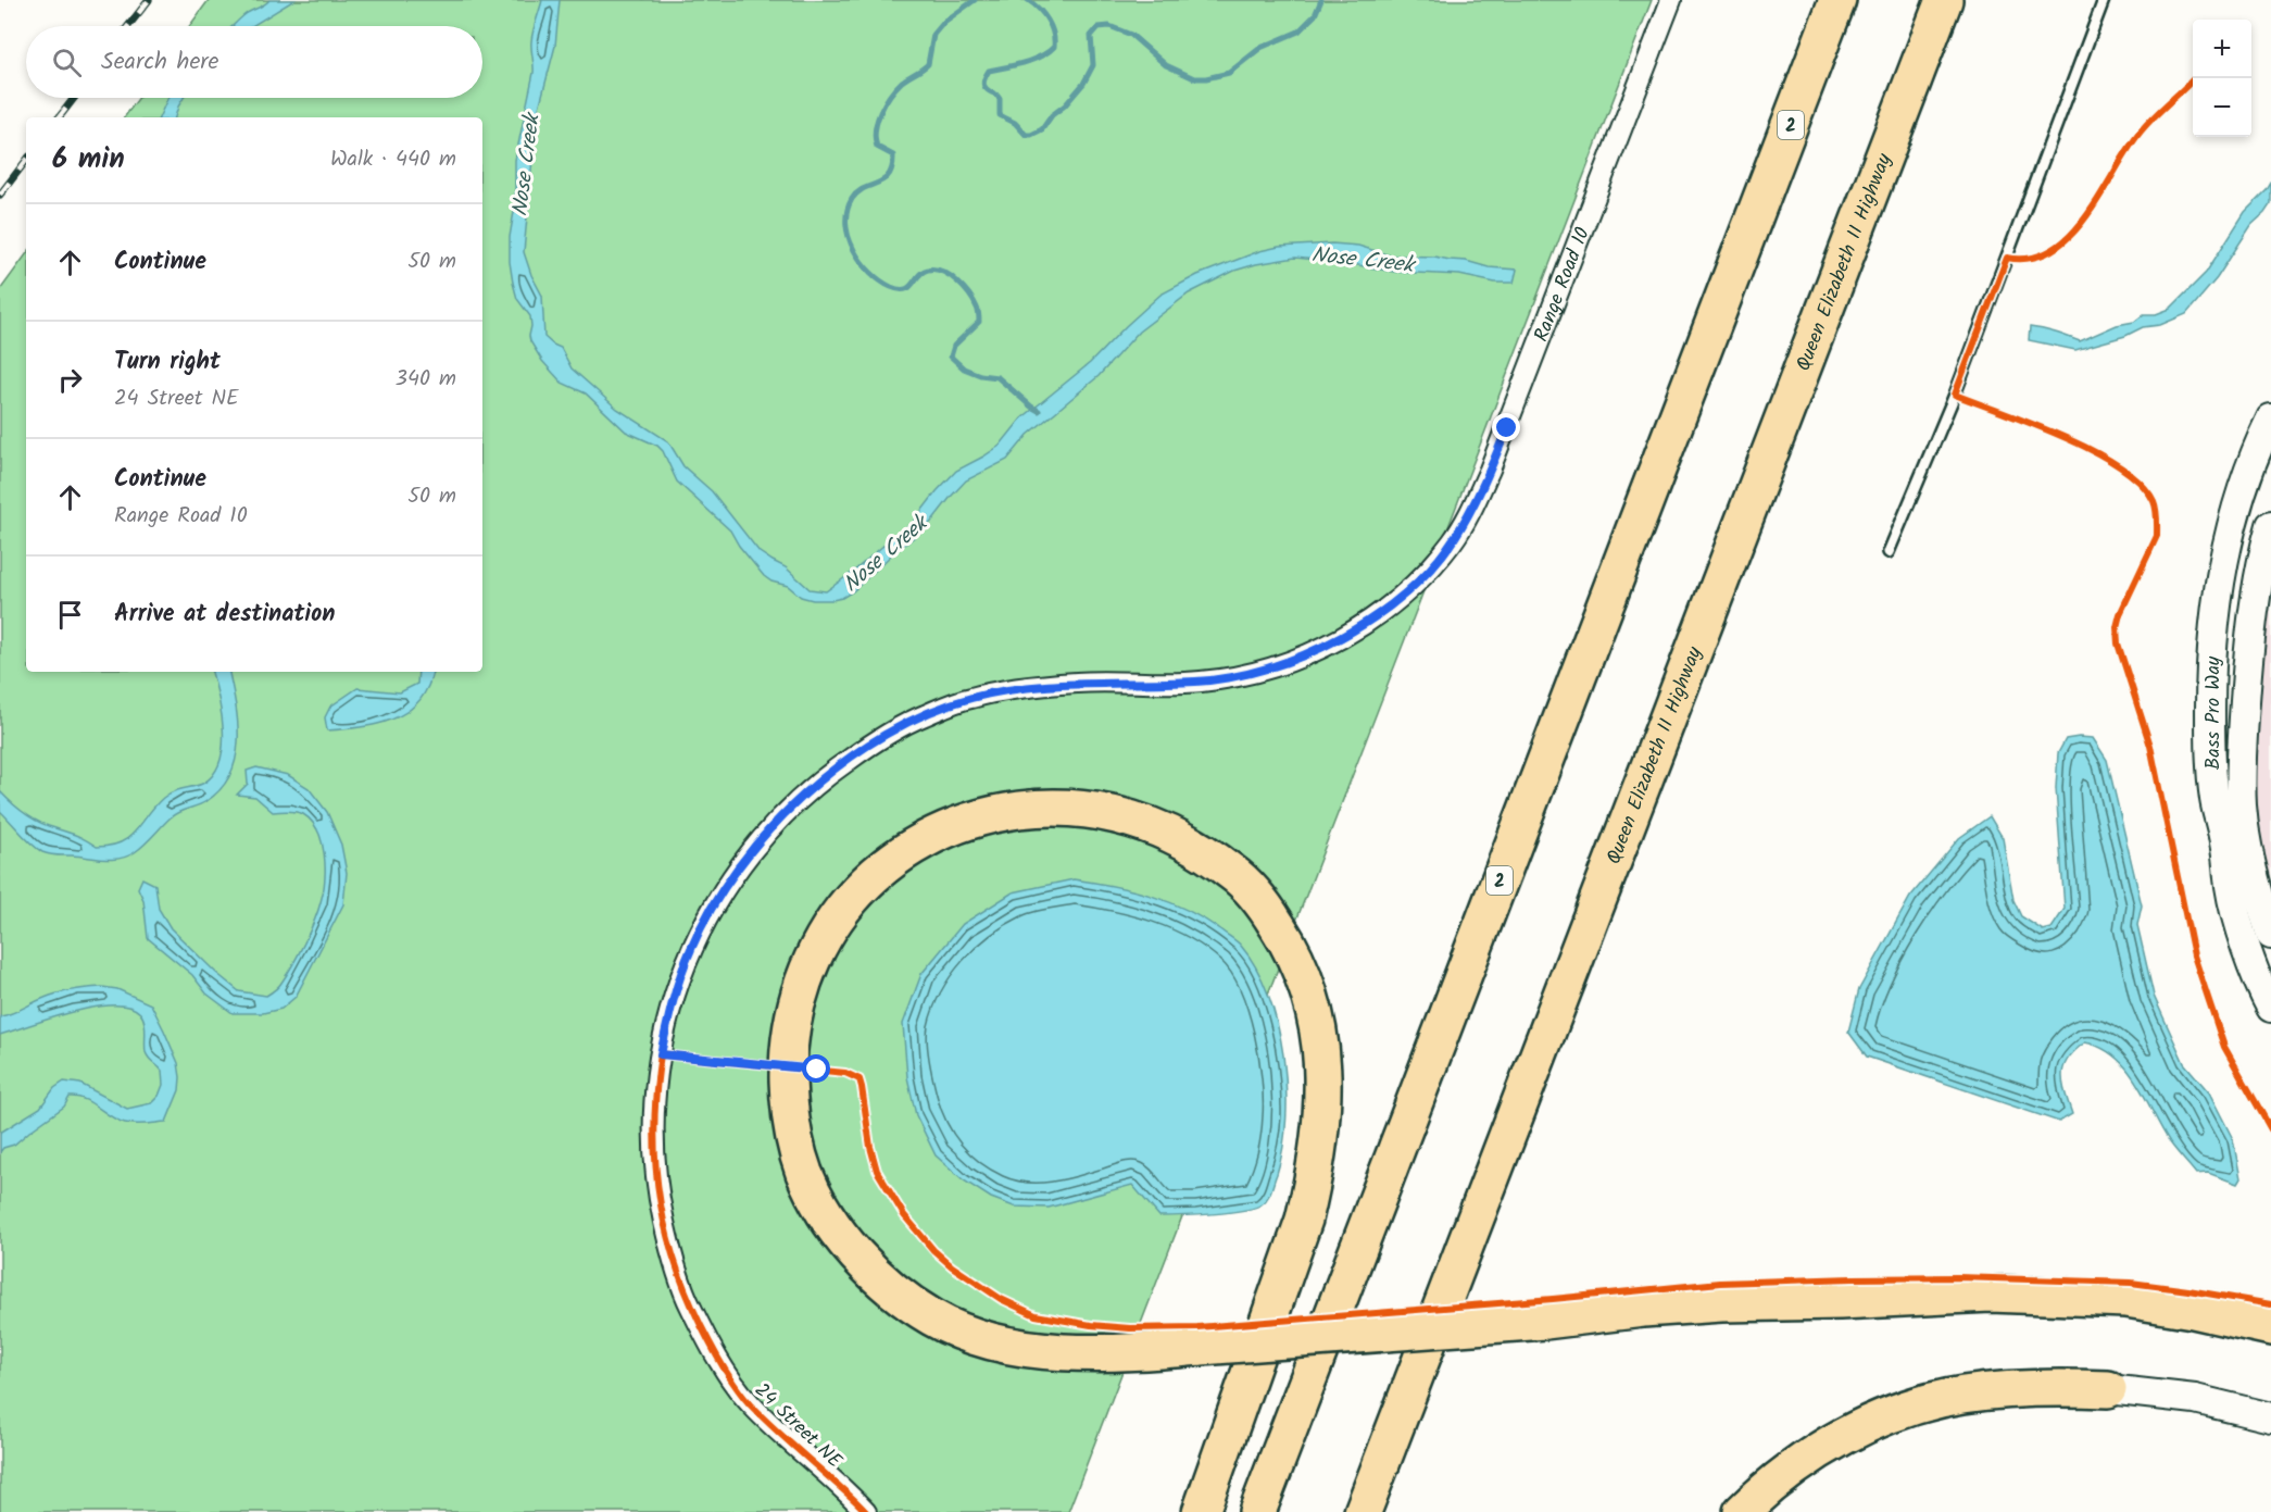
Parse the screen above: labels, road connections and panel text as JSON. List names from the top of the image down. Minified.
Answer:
{"streets":{"highway":["2","Queen Elizabeth II Highway"],"street":["Range Road 10","Bass Pro Way","24 Street NE"]},"crossings":[["Range Road 10","24 Street NE"]],"water":["Nose Creek"],"page":{"map_buttons":["+","−"],"search":"Search here","heading":["6 min","Walk · 440 m"],"list":[["Continue","50 m"],["Turn right","24 Street NE","340 m"],["Continue","Range Road 10","50 m"],"Arrive at destination"]}}
